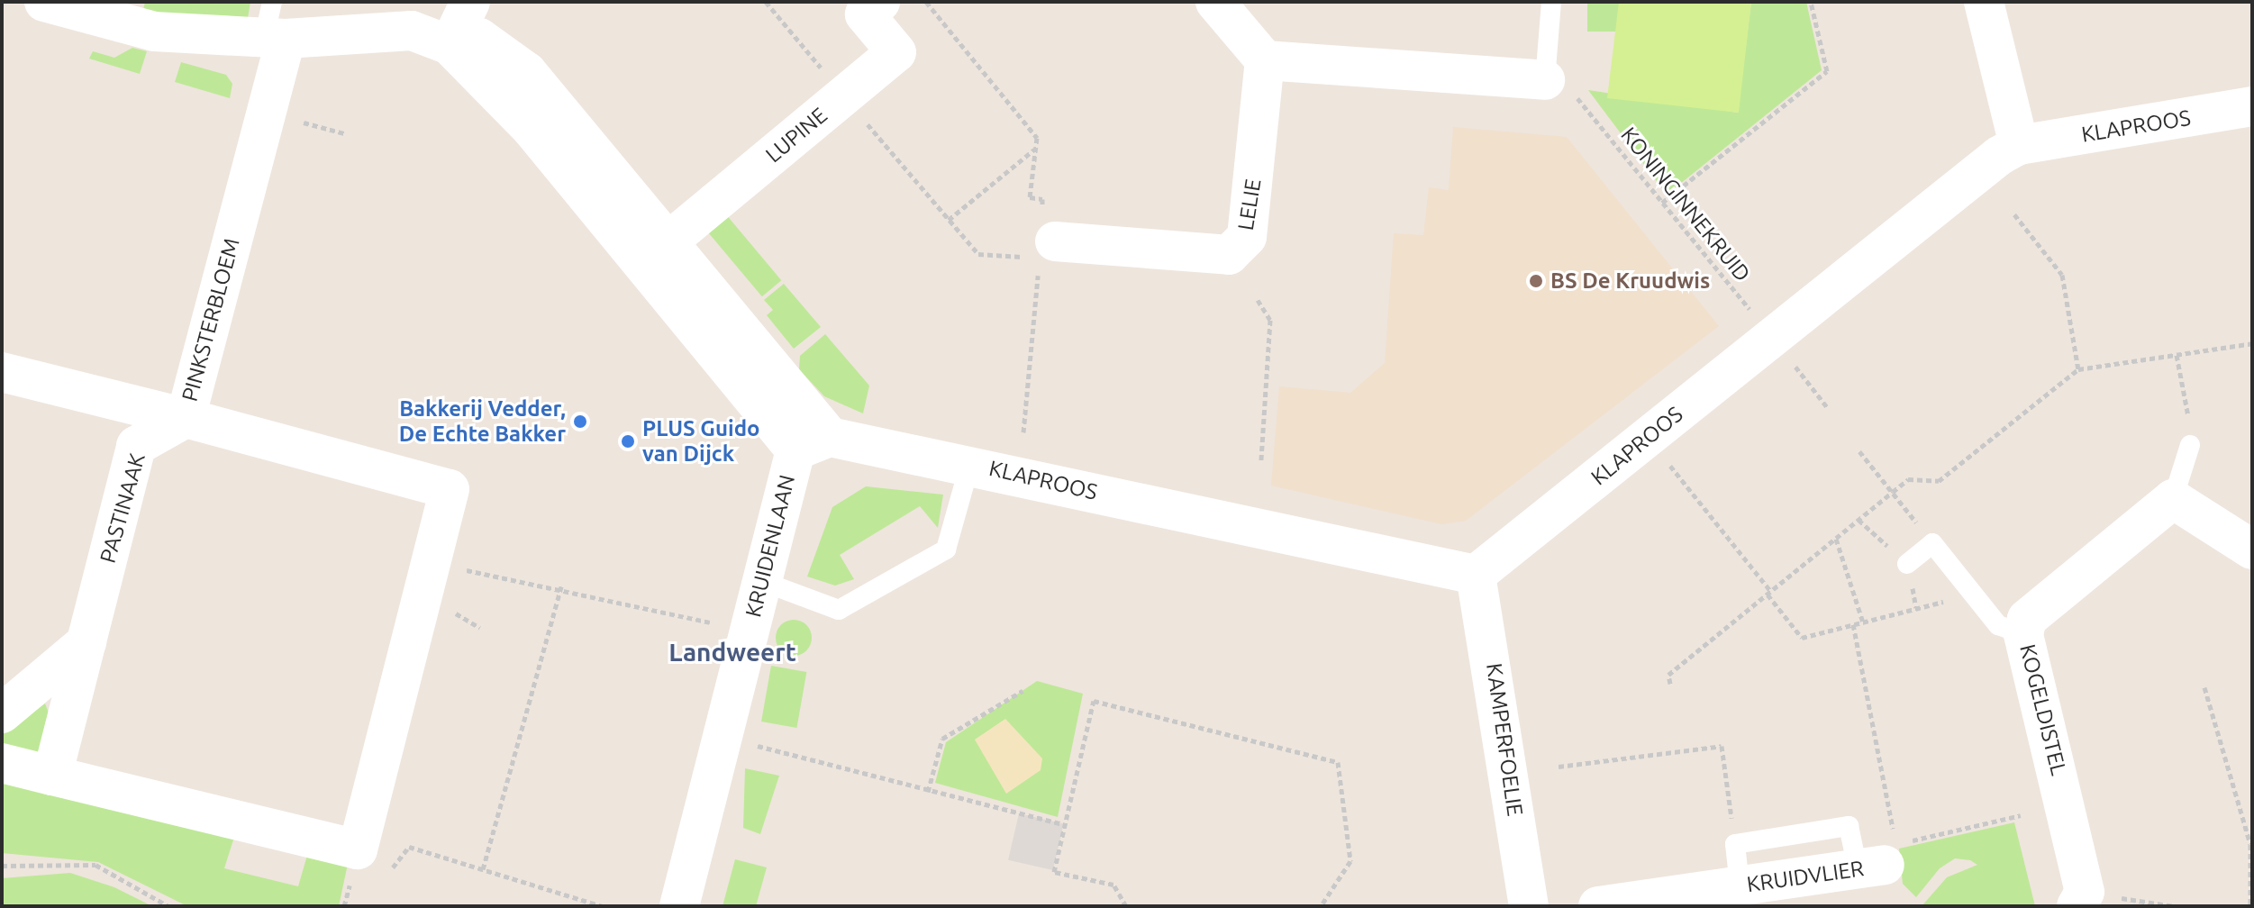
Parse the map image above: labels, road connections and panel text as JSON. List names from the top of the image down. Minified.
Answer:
{"streets":{"street":["KLAPROOS","LUPINE","LELIE","PINKSTERBLOEM","PASTINAAK","KRUIDENLAAN","KOGELDISTEL","KAMPERFOELIE","KRUIDVLIER"],"path":["KONINGINNEKRUID"]},"crossings":[["KLAPROOS","KONINGINNEKRUID"],["KLAPROOS","KRUIDENLAAN"],["KLAPROOS","KAMPERFOELIE"],["LUPINE","KRUIDENLAAN"],["PINKSTERBLOEM","PASTINAAK"]],"districts":["Landweert"],"places":["BS De Kruudwis","Bakkerij Vedder, De Echte Bakker","PLUS Guido van Dijck"]}
